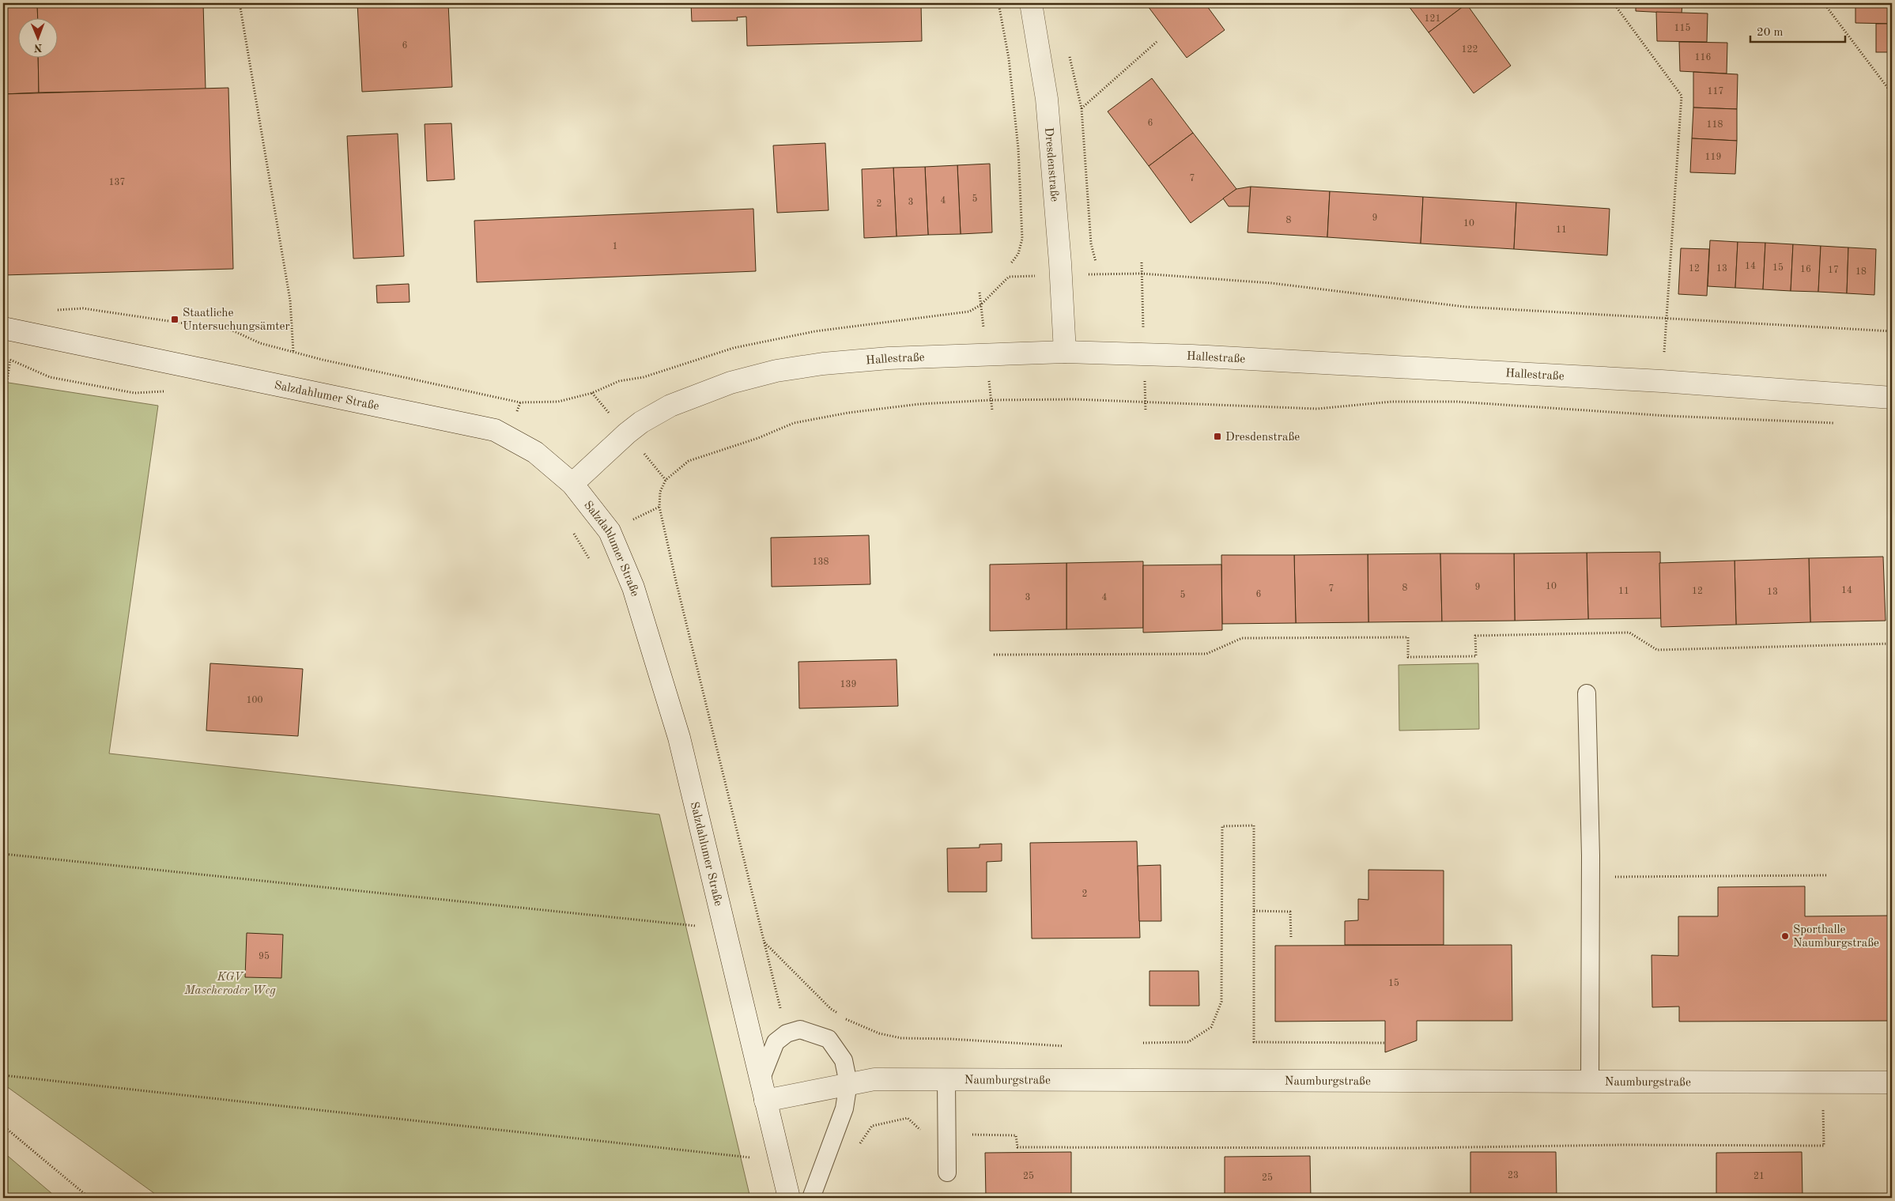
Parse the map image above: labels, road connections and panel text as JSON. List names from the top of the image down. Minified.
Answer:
{"streets":{"street":["Dresdenstraße","Hallestraße","Salzdahlumer Straße","Naumburgstraße"]},"crossings":[["Dresdenstraße","Hallestraße"],["Hallestraße","Salzdahlumer Straße"],["Salzdahlumer Straße","Naumburgstraße"]],"parks":["KGV Mascheroder Weg"],"places":{"transit":["Staatliche Untersuchungsämter","Dresdenstraße"],"other":["Sporthalle Naumburgstraße"]},"house_numbers":["121","115","6","122","116","117","6","118","119","7","137","5","4","3","2","9","8","10","11","1","14","15","12","13","16","17","18","138","10","9","8","7","14","11","12","13","6","5","3","4","139","100","2","95","15","23","25","21","25"],"scale_bar":"20 m","north":"bottom"}
